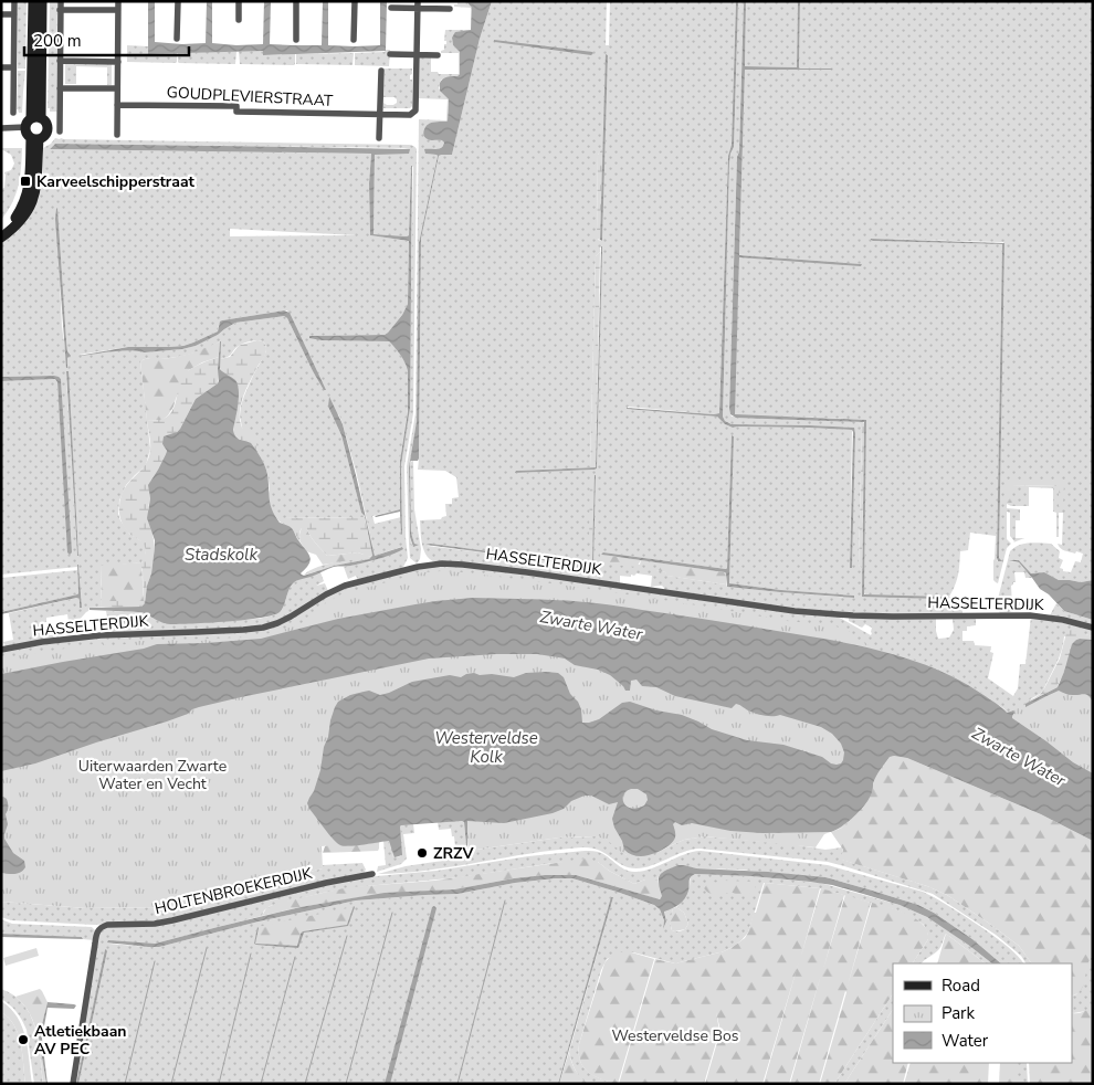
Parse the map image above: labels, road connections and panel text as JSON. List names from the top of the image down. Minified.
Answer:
{"streets":{"street":["GOUDPLEVIERSTRAAT","HASSELTERDIJK","HOLTENBROEKERDIJK"]},"water":["Stadskolk","Zwarte Water","Westerveldse Kolk"],"parks":["Uiterwaarden Zwarte Water en Vecht","Westerveldse Bos"],"places":{"transit":["Karveelschipperstraat"],"other":["ZRZV","Atletiekbaan AV PEC"]},"legend":["Road","Park","Water"],"scale_bar":"200 m"}
